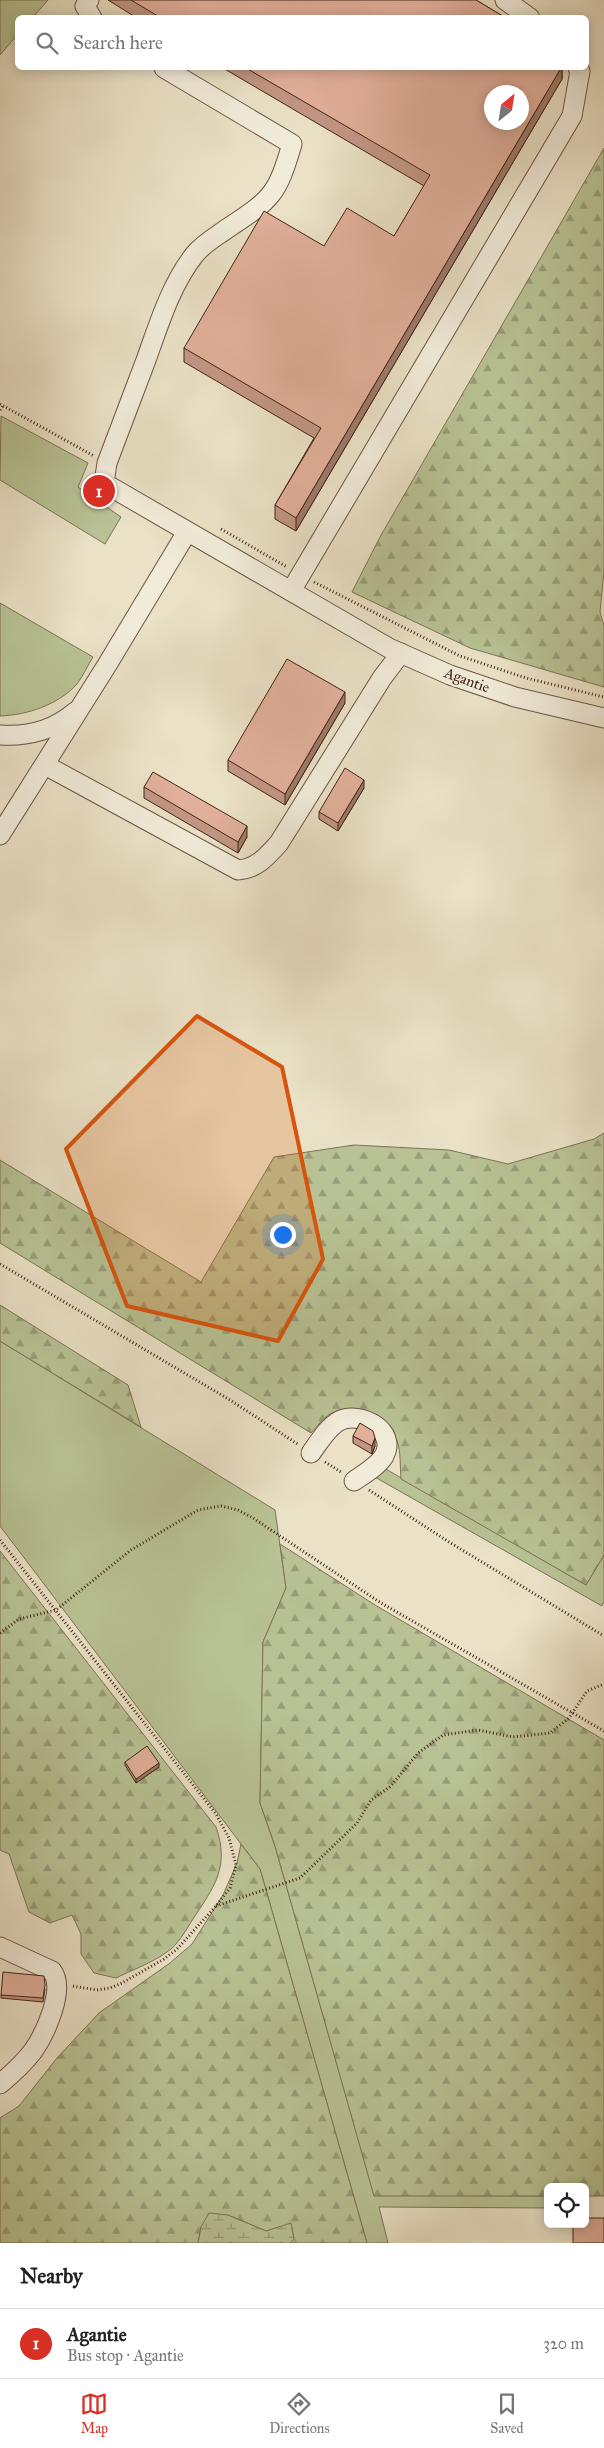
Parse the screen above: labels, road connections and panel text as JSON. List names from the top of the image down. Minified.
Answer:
{"streets":{"street":["Agantie"]},"north":"top right","page":{"search":"Search here","pins":"1","heading":"Nearby","list":[{"mark":"1","name":"Agantie","note":"Bus stop · Agantie","value":"320 m"}],"nav":["Map","Directions","Saved"]}}
